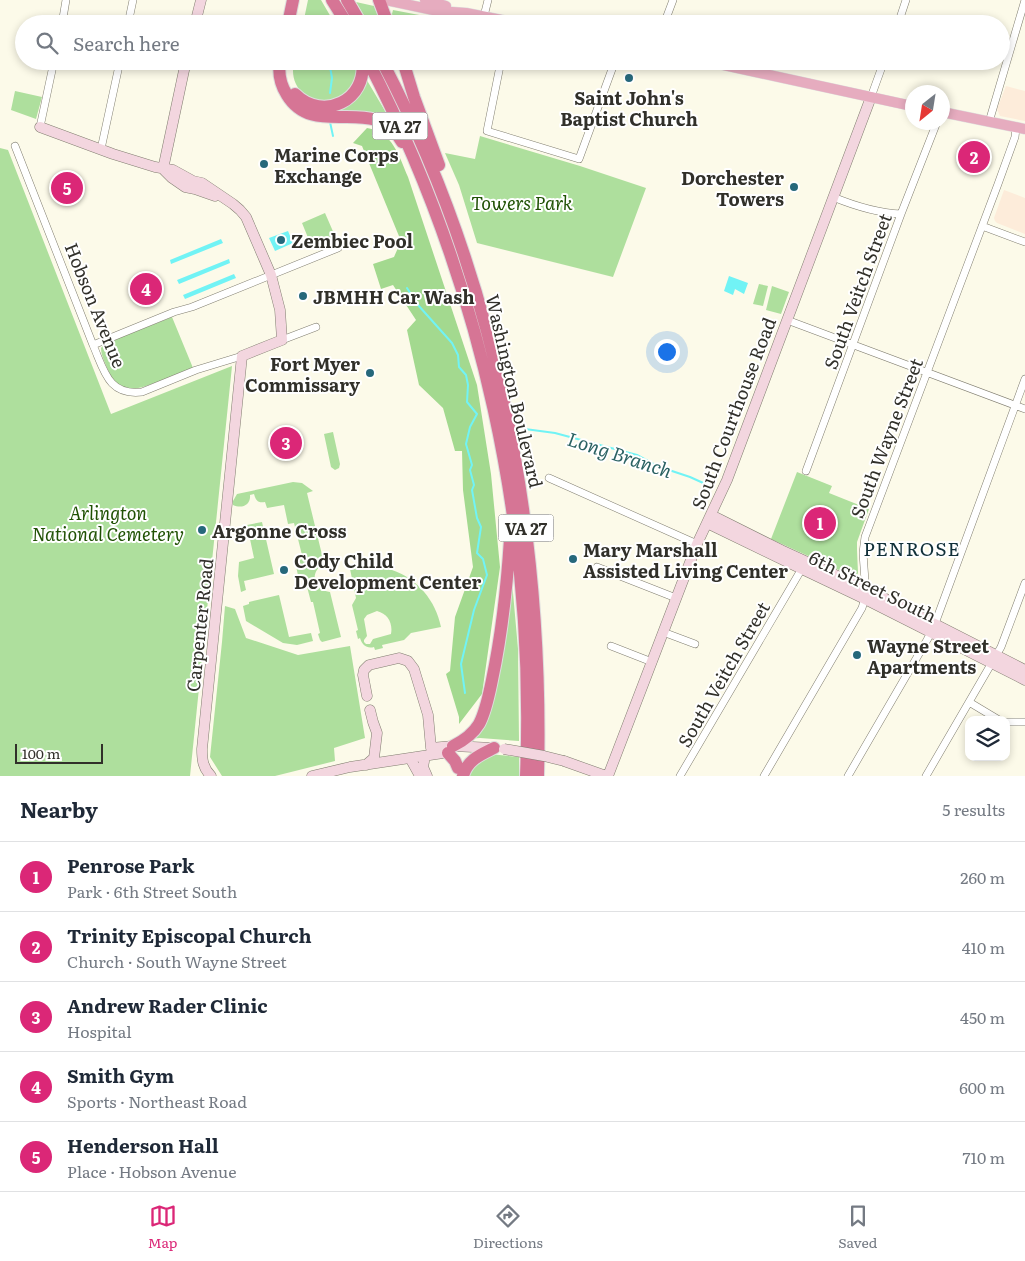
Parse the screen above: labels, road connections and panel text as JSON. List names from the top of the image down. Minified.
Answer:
{"streets":{"highway":["VA 27","Washington Boulevard"],"street":["South Veitch Street","Hobson Avenue","South Courthouse Road","South Wayne Street","6th Street South","Carpenter Road"]},"crossings":[["South Veitch Street","6th Street South"],["Hobson Avenue","Carpenter Road"],["South Courthouse Road","6th Street South"],["South Wayne Street","6th Street South"]],"districts":["PENROSE"],"water":["Long Branch"],"parks":["Towers Park","Arlington National Cemetery"],"places":["Saint John's Baptist Church","Marine Corps Exchange","Dorchester Towers","Zembiec Pool","JBMHH Car Wash","Fort Myer Commissary","Argonne Cross","Mary Marshall Assisted Living Center","Cody Child Development Center","Wayne Street Apartments"],"scale_bar":"100 m","north":"bottom left","page":{"search":"Search here","pins":["2","5","4","3","1"],"scale":"100 m","heading":["Nearby","5 results"],"list":[{"mark":"1","name":"Penrose Park","note":"Park · 6th Street South","value":"260 m"},{"mark":"2","name":"Trinity Episcopal Church","note":"Church · South Wayne Street","value":"410 m"},{"mark":"3","name":"Andrew Rader Clinic","note":"Hospital","value":"450 m"},{"mark":"4","name":"Smith Gym","note":"Sports · Northeast Road","value":"600 m"},{"mark":"5","name":"Henderson Hall","note":"Place · Hobson Avenue","value":"710 m"}],"nav":["Map","Directions","Saved"]}}
